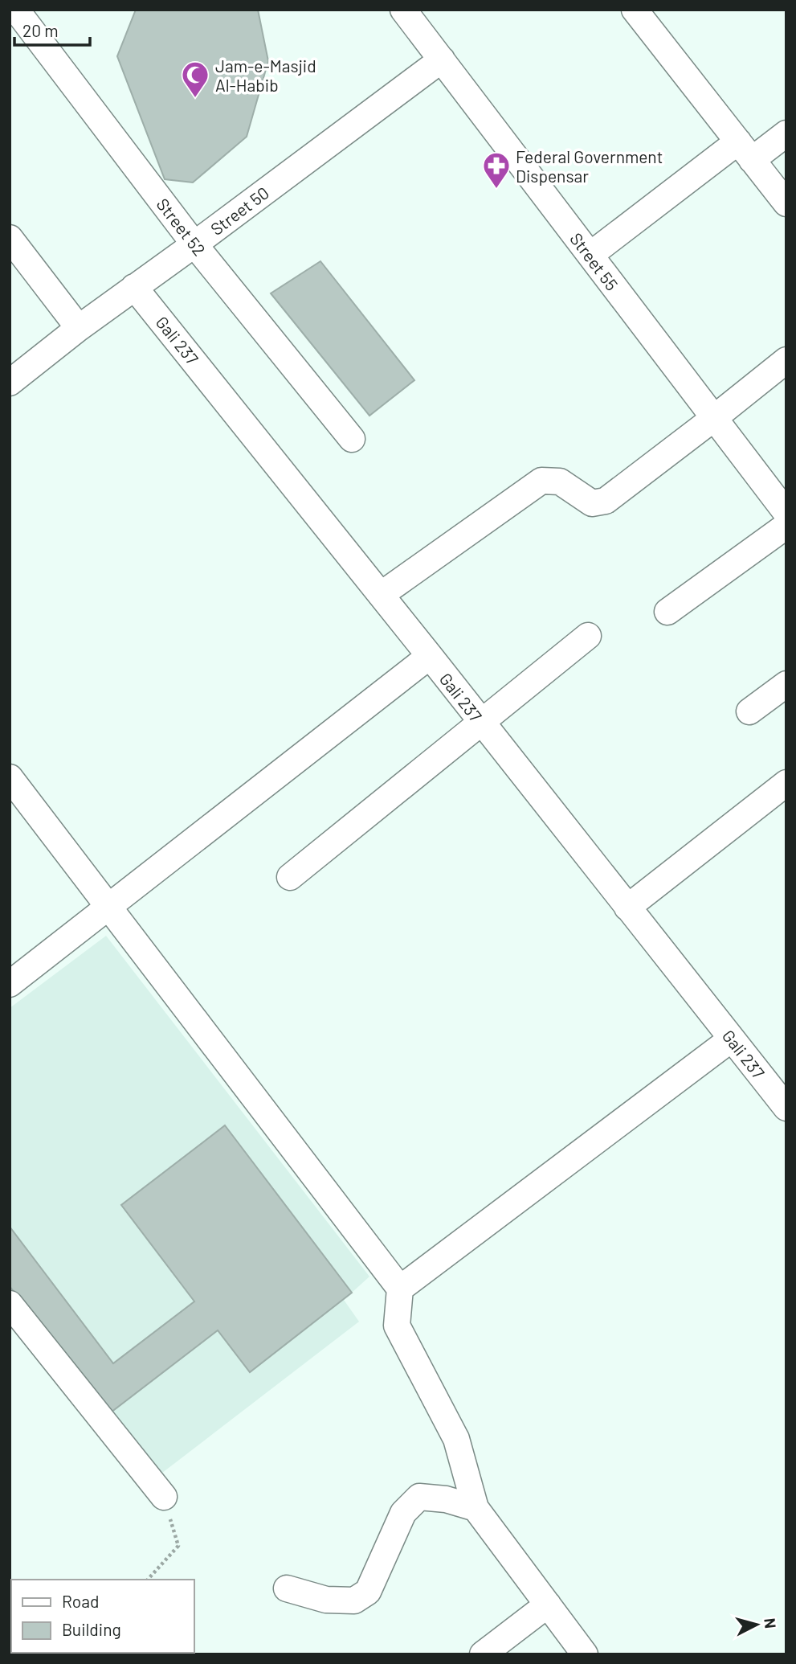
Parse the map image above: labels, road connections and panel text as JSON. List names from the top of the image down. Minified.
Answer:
{"streets":{"street":["Street 50","Street 52","Street 55","Gali 237"]},"crossings":[["Street 50","Street 52"],["Street 50","Street 55"],["Street 50","Gali 237"]],"places":{"mosque":["Jam-e-Masjid Al-Habib"],"pharmacy":["Federal Government Dispensar"]},"legend":["Road","Building"],"scale_bar":"20 m","north":"right"}
